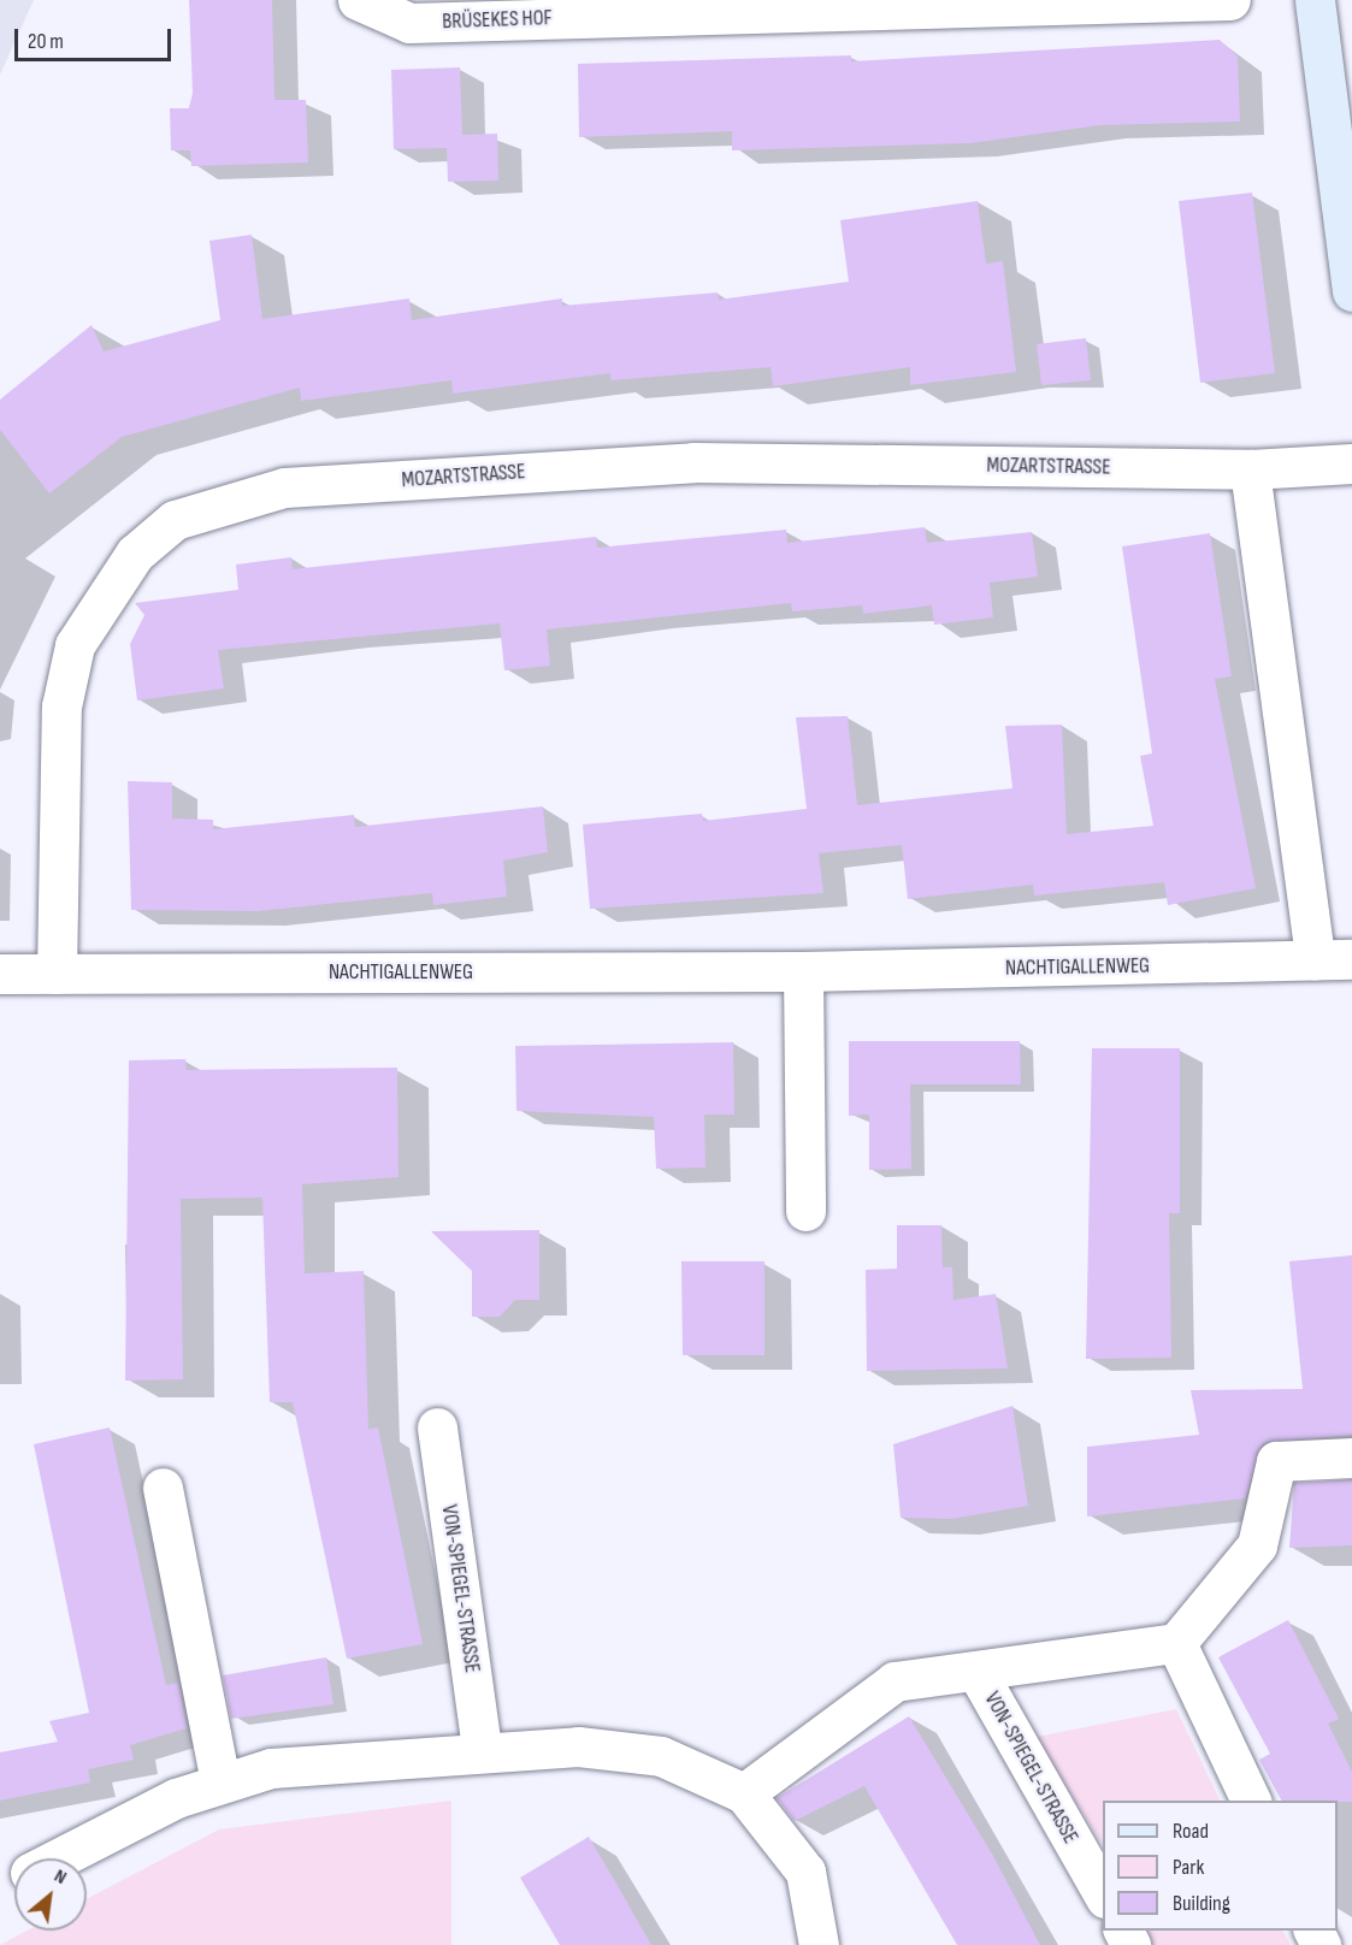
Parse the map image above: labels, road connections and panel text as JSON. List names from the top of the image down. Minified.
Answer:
{"streets":{"street":["BRÜSEKES HOF","MOZARTSTRASSE","NACHTIGALLENWEG","VON-SPIEGEL-STRASSE"]},"crossings":[["MOZARTSTRASSE","NACHTIGALLENWEG"]],"legend":["Road","Park","Building"],"scale_bar":"20 m","north":"top right"}
